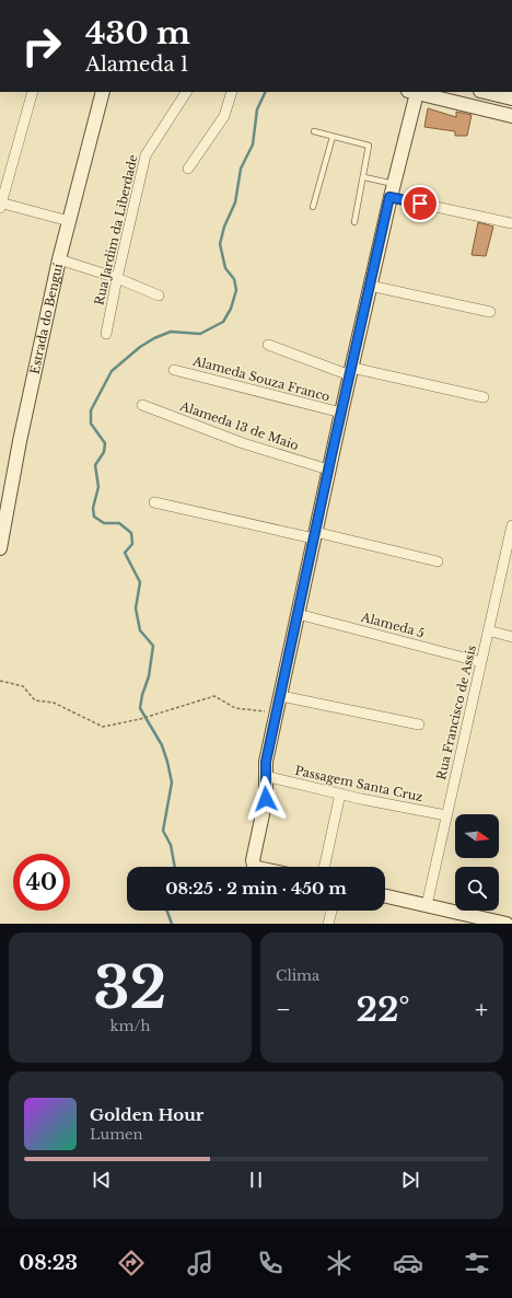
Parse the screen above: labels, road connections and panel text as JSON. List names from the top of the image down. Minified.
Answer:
{"streets":{"street":["Rua Jardim da Liberdade","Estrada do Benguí","Alameda Souza Franco","Alameda 13 de Maio","Alameda 5","Rua Francisco de Assis","Passagem Santa Cruz"]},"crossings":[["Alameda 5","Rua Francisco de Assis"],["Rua Francisco de Assis","Passagem Santa Cruz"]],"north":"right","page":{"turn":["430 m","Alameda 1"],"limit":"40","trip":"08:25 · 2 min · 450 m","tile":[["32","km/h"],"Clima"],"heat":["−","22°","+"],"song":["Golden Hour","Lumen"],"tabs":"08:23"}}
